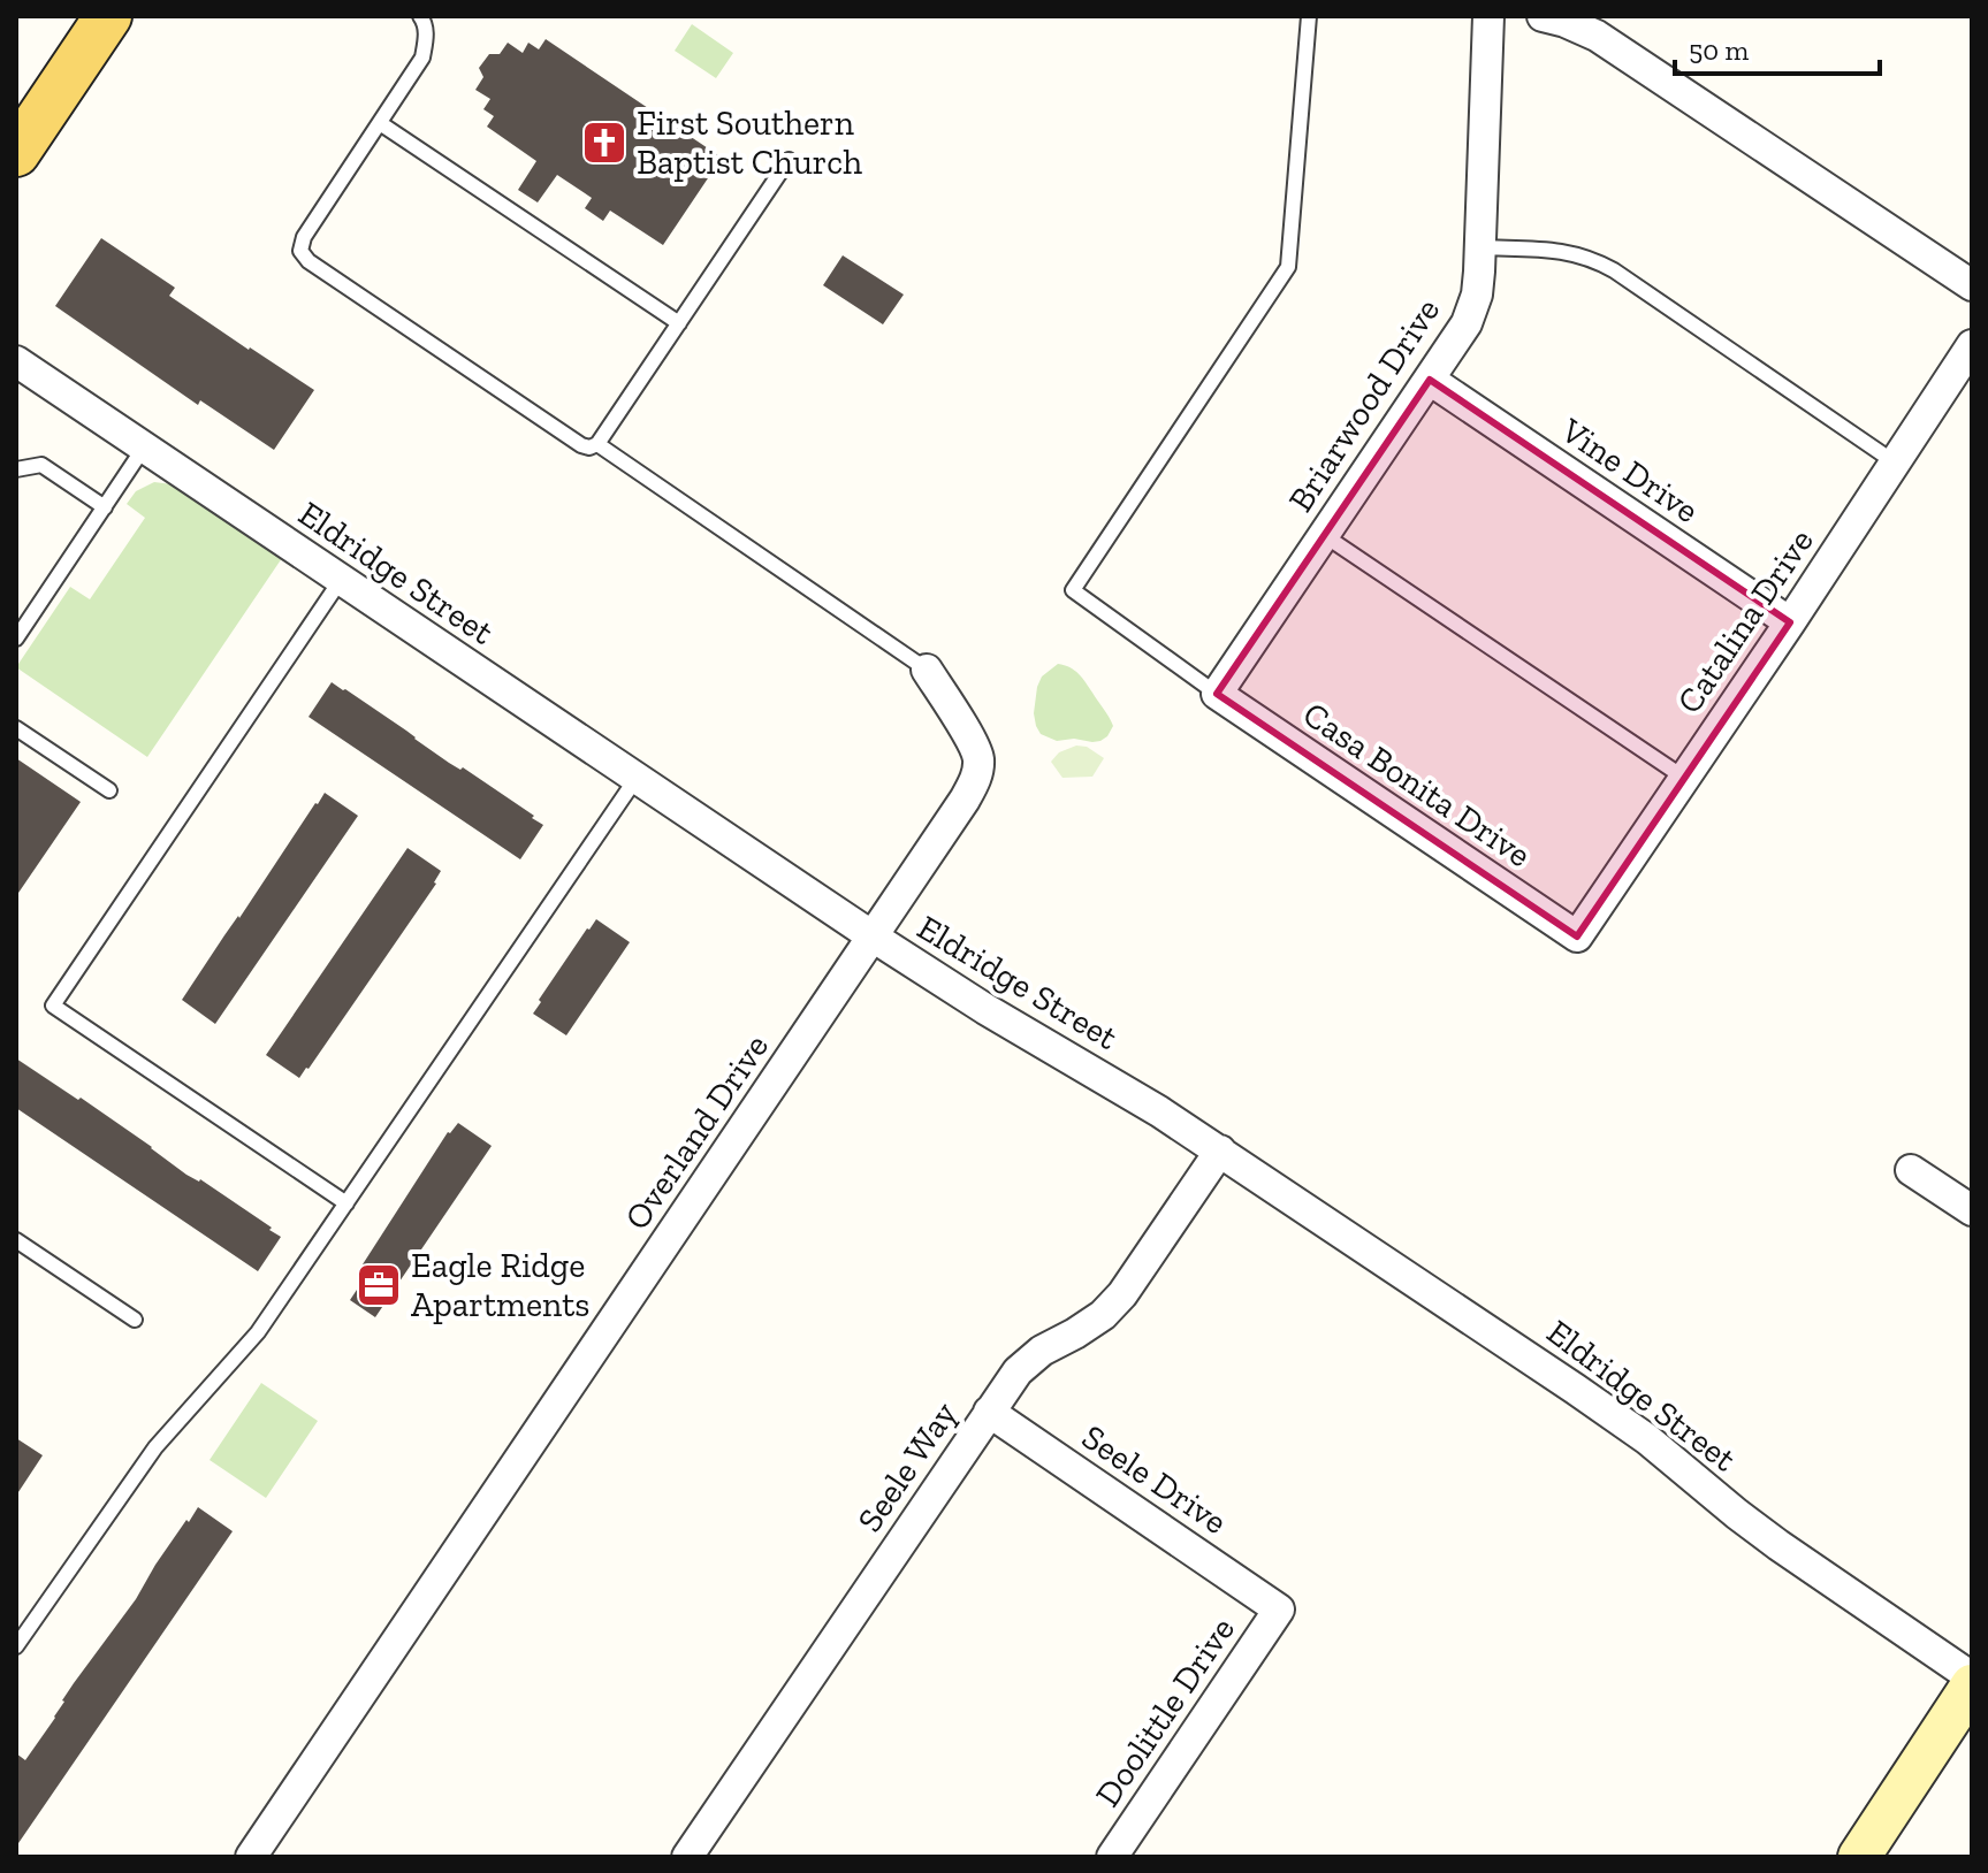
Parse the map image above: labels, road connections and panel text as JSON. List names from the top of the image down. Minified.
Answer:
{"streets":{"street":["Briarwood Drive","Vine Drive","Eldridge Street","Catalina Drive","Casa Bonita Drive","Overland Drive","Seele Way","Seele Drive","Doolittle Drive"]},"crossings":[["Briarwood Drive","Vine Drive"],["Briarwood Drive","Casa Bonita Drive"],["Vine Drive","Catalina Drive"],["Eldridge Street","Overland Drive"],["Eldridge Street","Seele Way"],["Catalina Drive","Casa Bonita Drive"],["Seele Way","Seele Drive"],["Seele Drive","Doolittle Drive"]],"places":{"church":["First Southern Baptist Church"],"office":["Eagle Ridge Apartments"]},"scale_bar":"50 m"}
